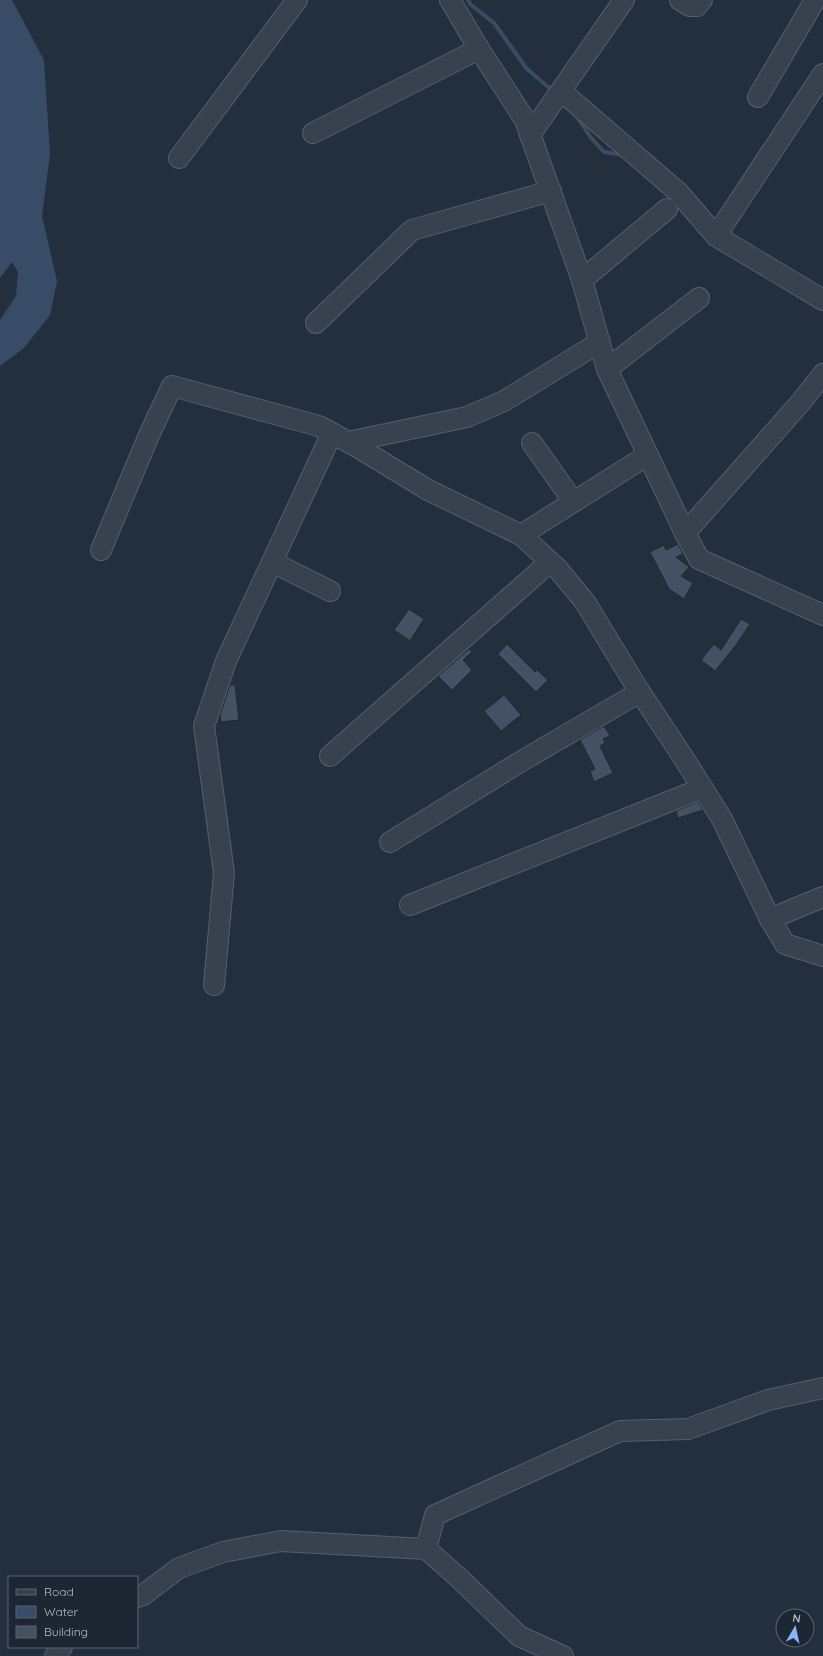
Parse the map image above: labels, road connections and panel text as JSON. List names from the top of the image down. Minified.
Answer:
{"legend":["Road","Water","Building"],"north":"top"}
